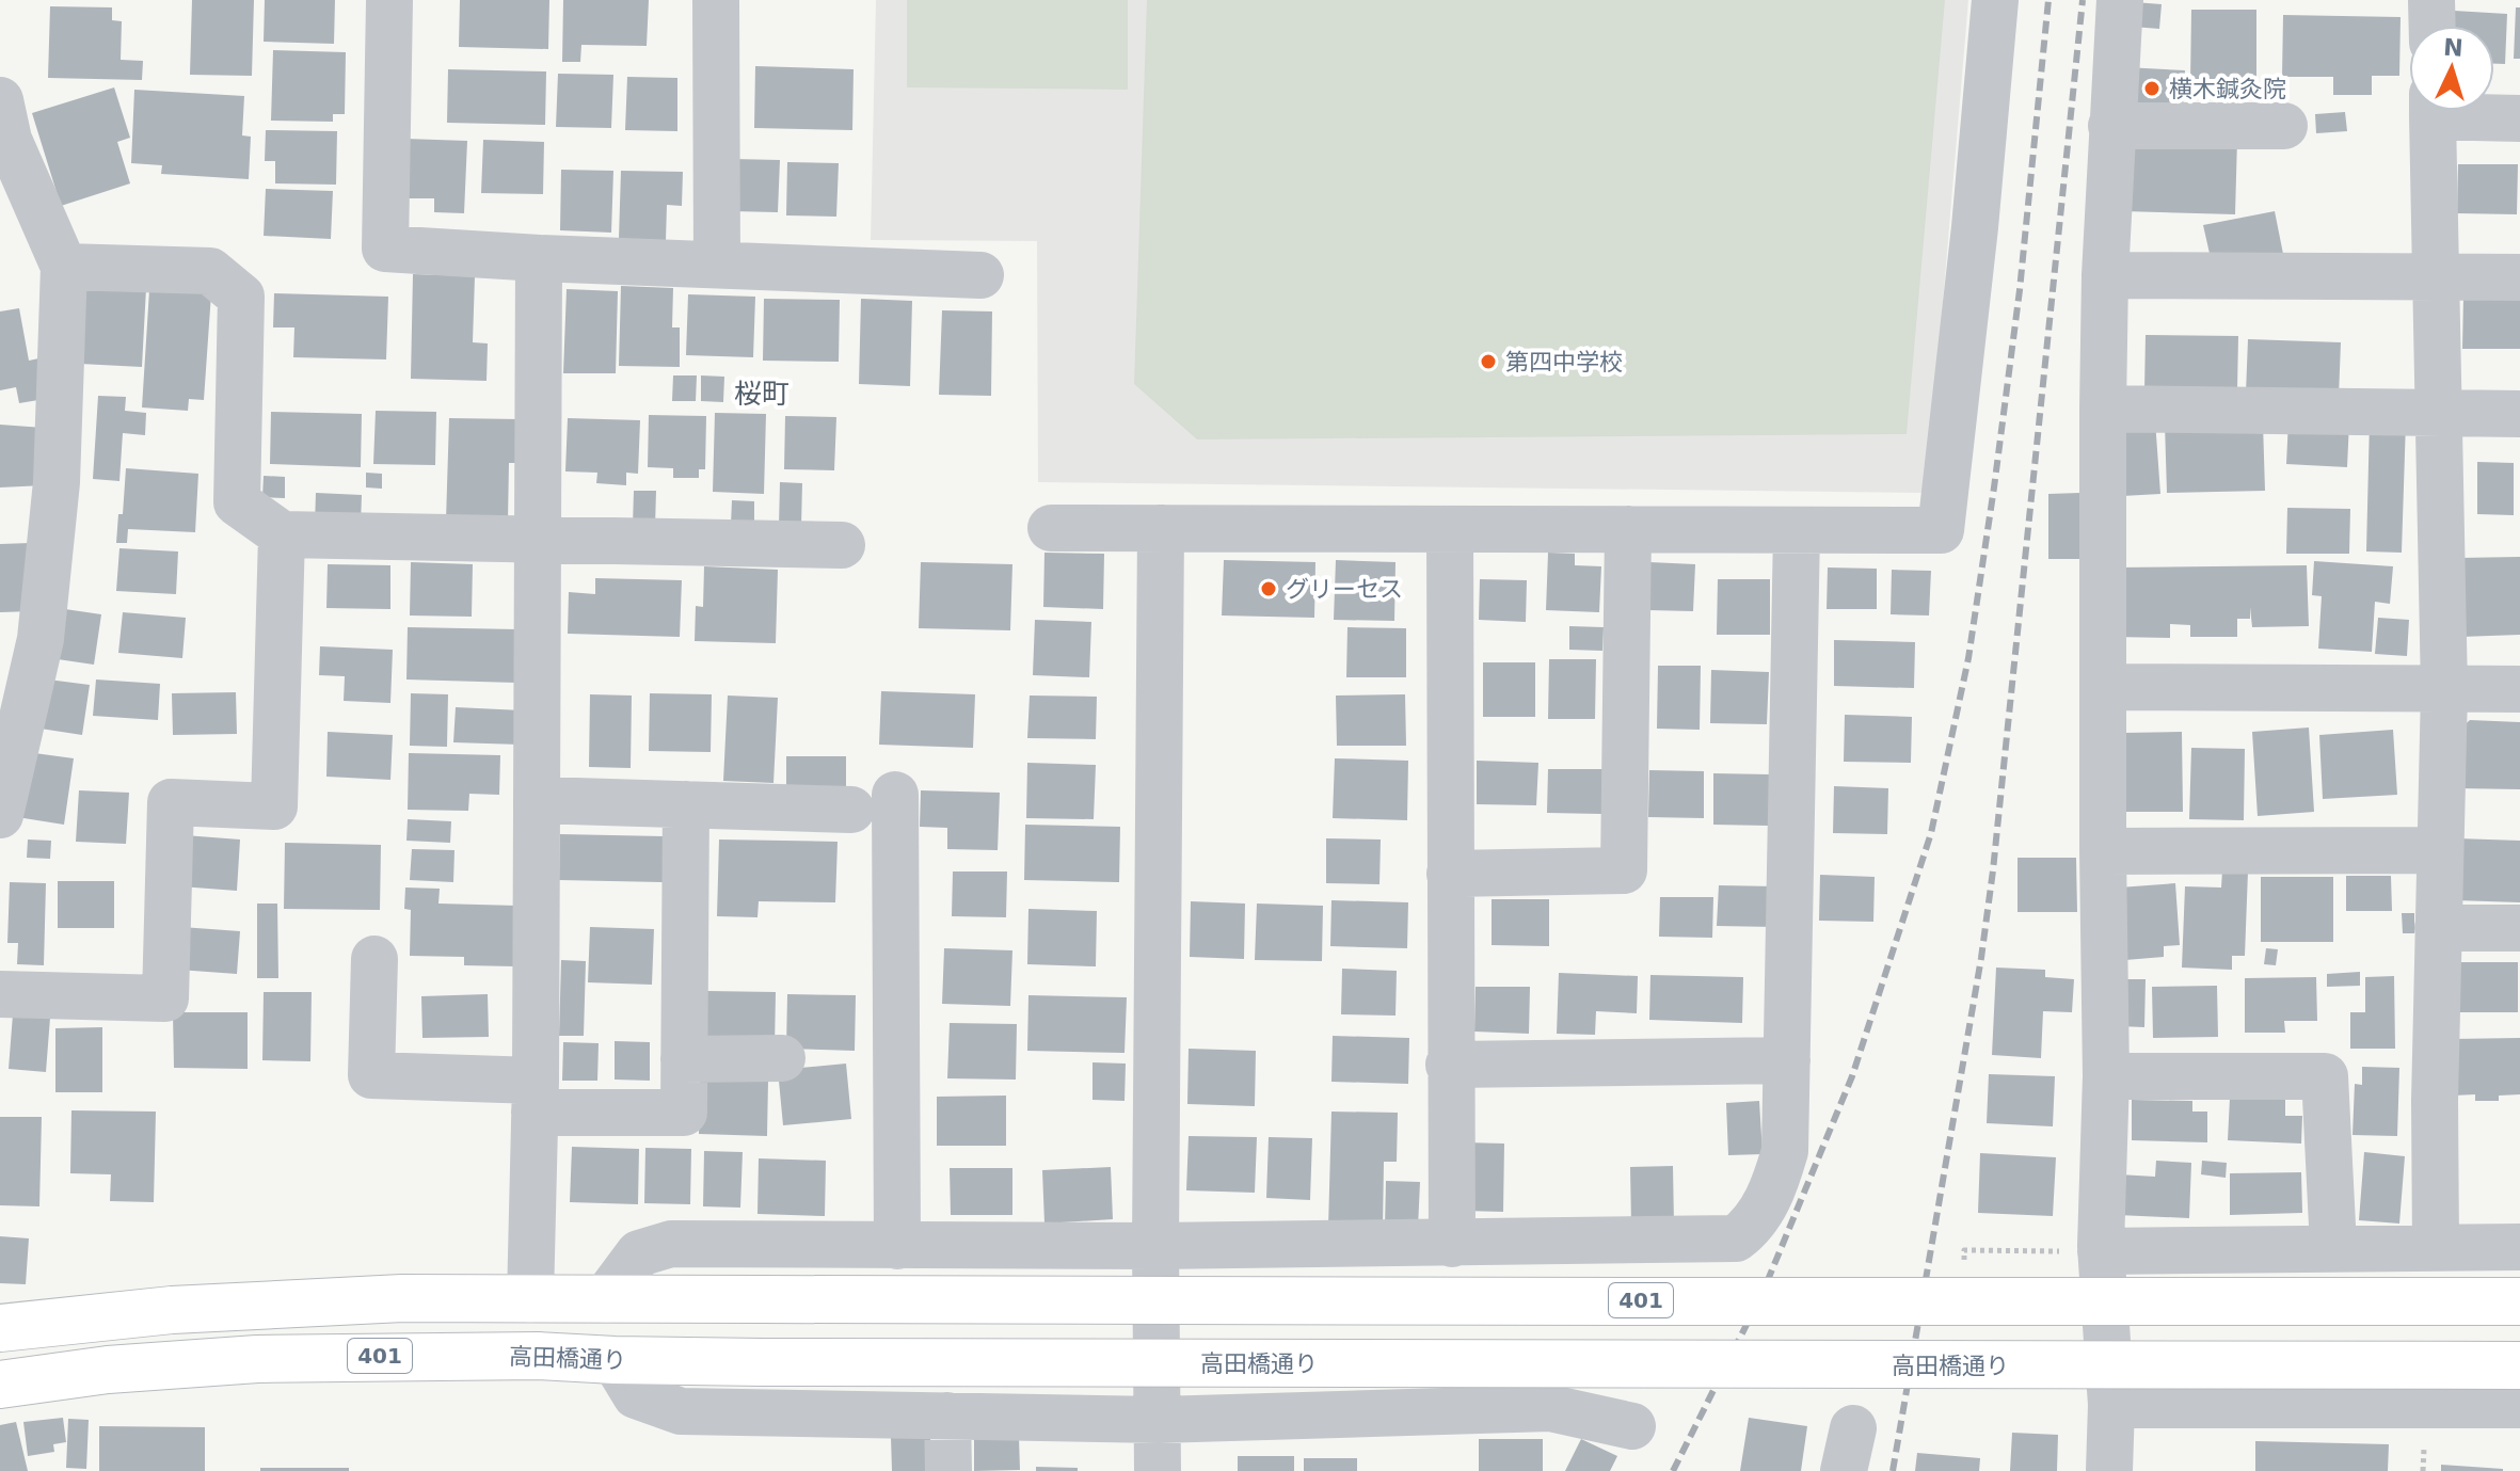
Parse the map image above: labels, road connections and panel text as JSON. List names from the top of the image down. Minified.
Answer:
{"streets":{"highway":["401","高田橋通り"]},"districts":["桜町"],"places":["横木鍼灸院","第四中学校","グリーセス"],"north":"top"}
